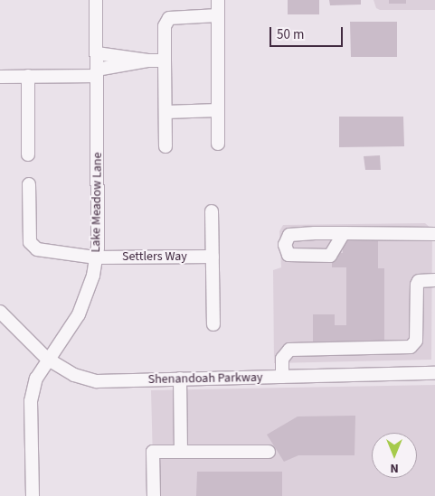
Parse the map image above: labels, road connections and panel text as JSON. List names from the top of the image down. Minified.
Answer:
{"streets":{"street":["Lake Meadow Lane","Settlers Way","Shenandoah Parkway"]},"crossings":[["Lake Meadow Lane","Settlers Way"],["Lake Meadow Lane","Shenandoah Parkway"]],"scale_bar":"50 m","north":"bottom"}
